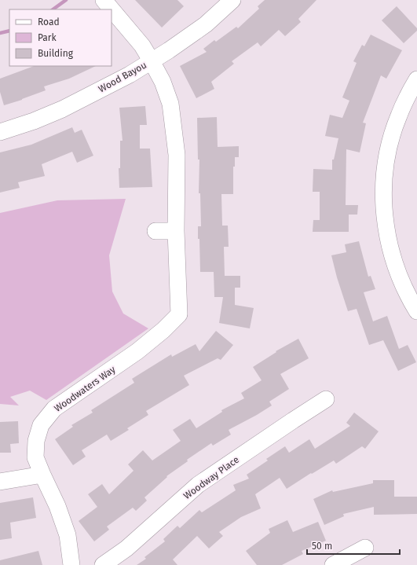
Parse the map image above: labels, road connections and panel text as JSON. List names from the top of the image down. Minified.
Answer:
{"streets":{"street":["Wood Bayou","Woodwaters Way","Woodway Place"]},"crossings":[["Wood Bayou","Woodwaters Way"]],"legend":["Road","Park","Building"],"scale_bar":"50 m"}
